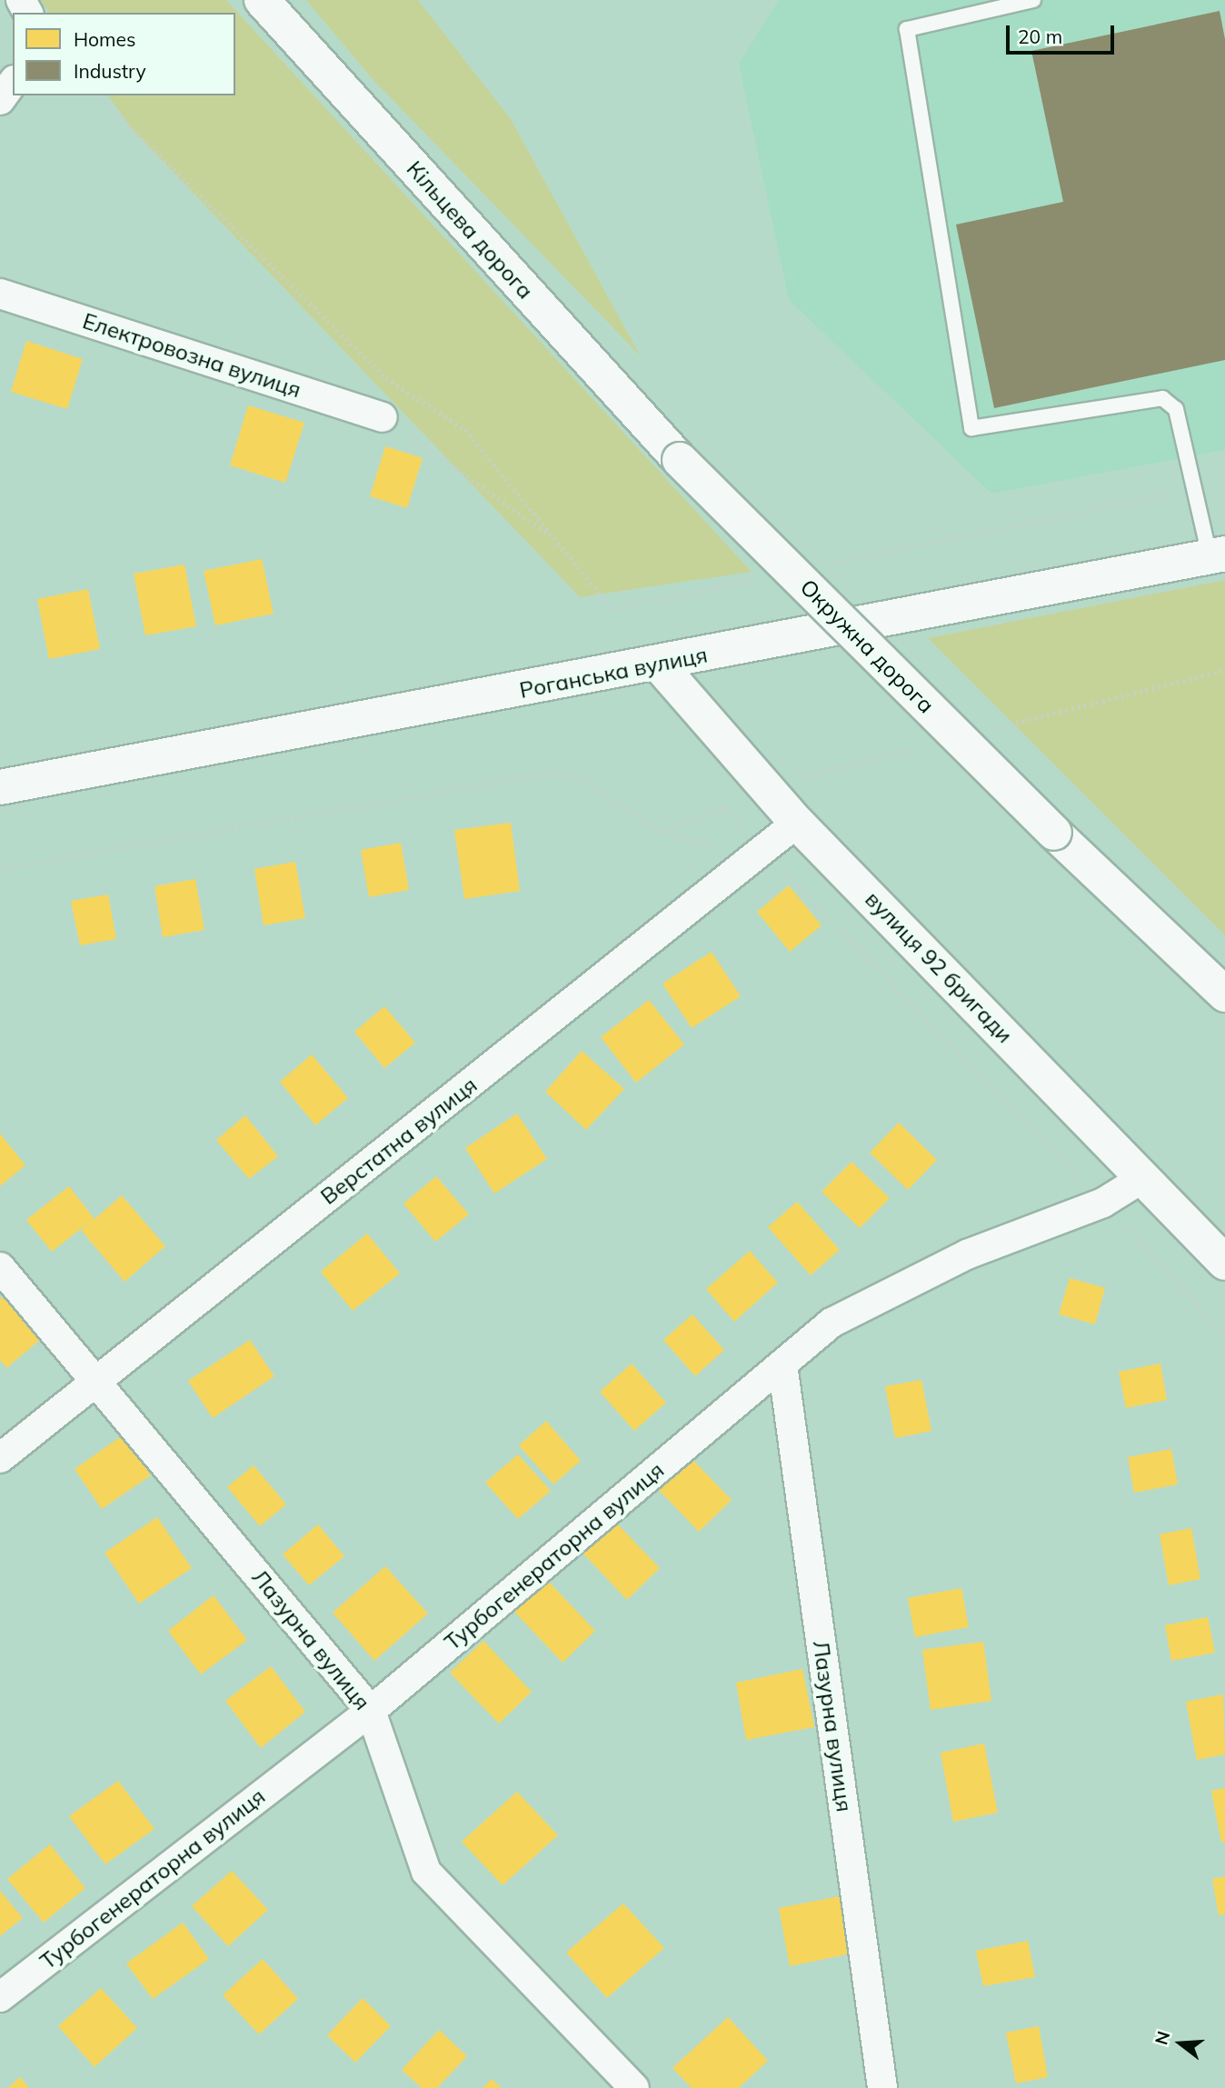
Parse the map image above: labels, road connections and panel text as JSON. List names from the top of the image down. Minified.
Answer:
{"streets":{"main road":["Кільцева дорога","Окружна дорога","Роганська вулиця","вулиця 92 бригади"],"street":["Електровозна вулиця","Верстатна вулиця","Турбогенераторна вулиця","Лазурна вулиця"]},"crossings":[["Кільцева дорога","Окружна дорога"],["Роганська вулиця","вулиця 92 бригади"],["вулиця 92 бригади","Верстатна вулиця"],["вулиця 92 бригади","Турбогенераторна вулиця"],["Верстатна вулиця","Лазурна вулиця"],["Турбогенераторна вулиця","Лазурна вулиця"]],"legend":["Homes","Industry"],"scale_bar":"20 m","north":"left"}
